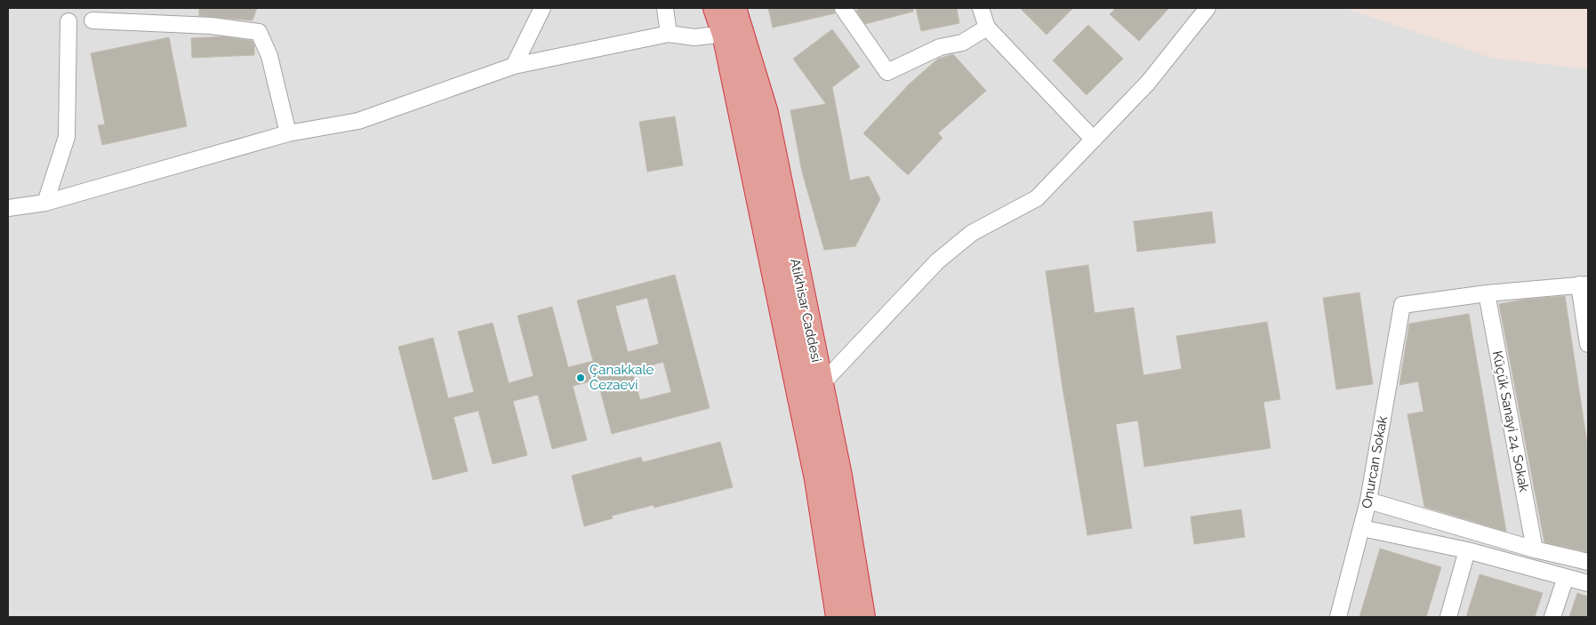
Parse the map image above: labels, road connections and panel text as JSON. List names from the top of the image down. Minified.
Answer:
{"streets":{"highway":["Atikhisar Caddesi"],"street":["Küçük Sanayi 24. Sokak","Onurcan Sokak"]},"crossings":[["Küçük Sanayi 24. Sokak","Onurcan Sokak"]],"places":["Çanakkale Cezaevi"]}
